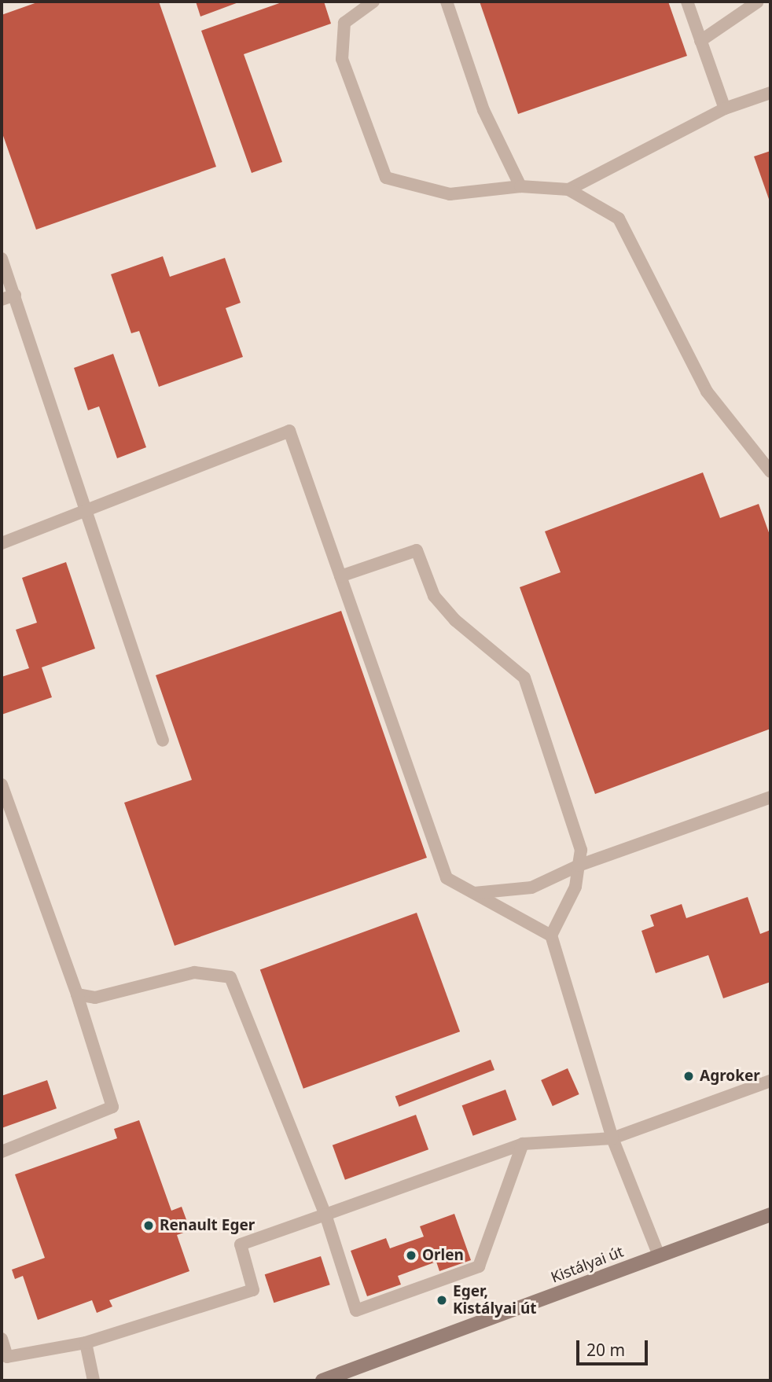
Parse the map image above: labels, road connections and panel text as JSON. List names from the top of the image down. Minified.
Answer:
{"streets":{"main road":["Kistályai út"]},"places":["Agroker","Renault Eger","Orlen","Eger, Kistályai út"],"scale_bar":"20 m"}
